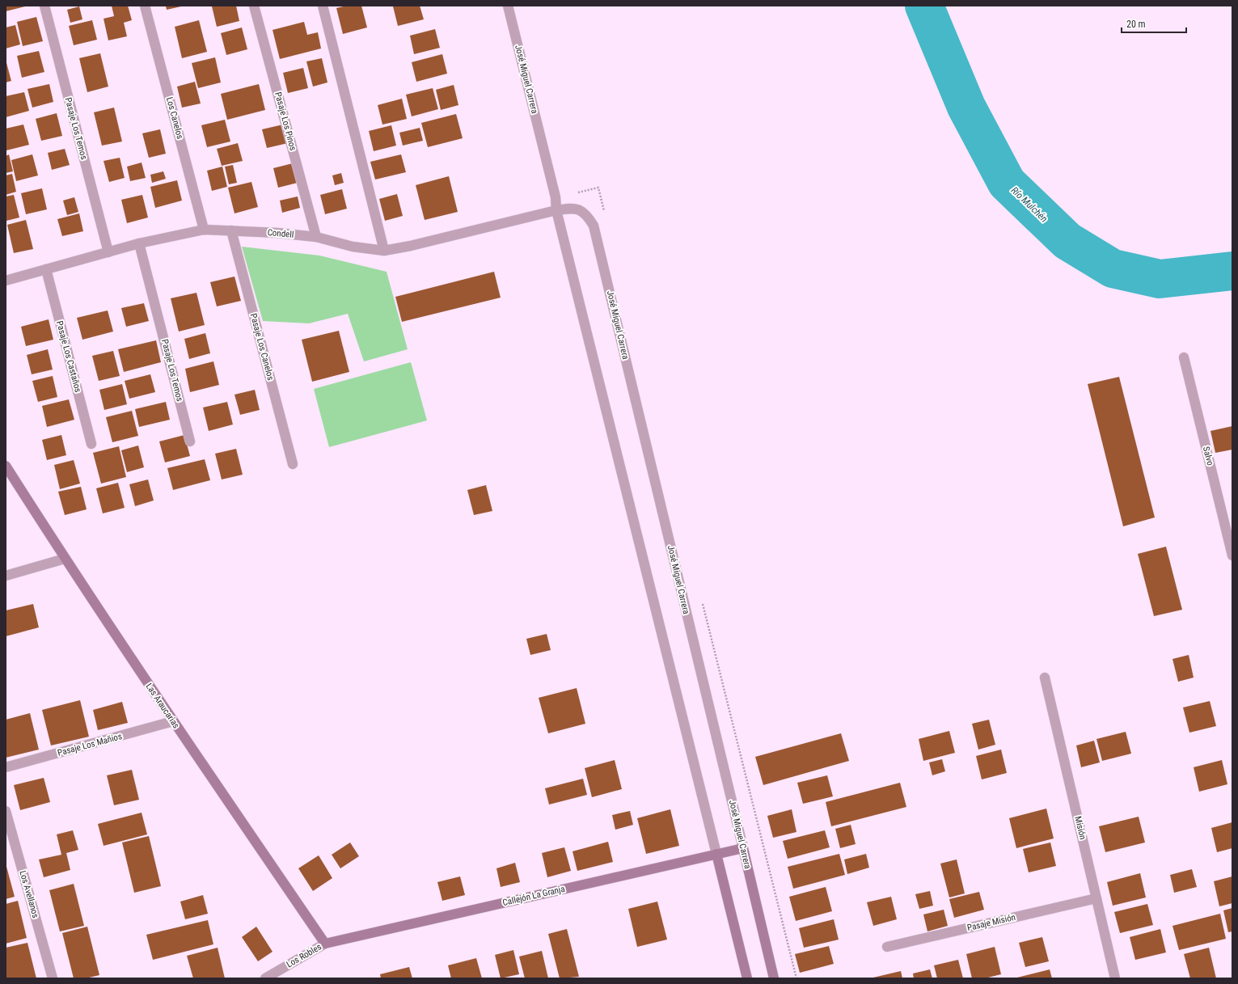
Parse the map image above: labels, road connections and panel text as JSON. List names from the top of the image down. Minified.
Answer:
{"streets":{"street":["José Miguel Carrera","Los Canelos","Pasaje Los Pinos","Pasaje Los Temos","Condell","Pasaje Los Canelos","Pasaje Los Castaños","Salvo","Las Araucarias","Pasaje Los Mañios","Misión","Los Avellanos","Callejón La Granja","Pasaje Misión","Los Robles"]},"crossings":[["José Miguel Carrera","Condell"],["José Miguel Carrera","Callejón La Granja"],["Los Canelos","Condell"],["Pasaje Los Pinos","Condell"],["Pasaje Los Temos","Condell"],["Condell","Pasaje Los Canelos"],["Condell","Pasaje Los Castaños"],["Las Araucarias","Pasaje Los Mañios"],["Las Araucarias","Callejón La Granja"],["Las Araucarias","Los Robles"],["Misión","Pasaje Misión"],["Callejón La Granja","Los Robles"]],"water":["Río Mulchén"],"scale_bar":"20 m"}
